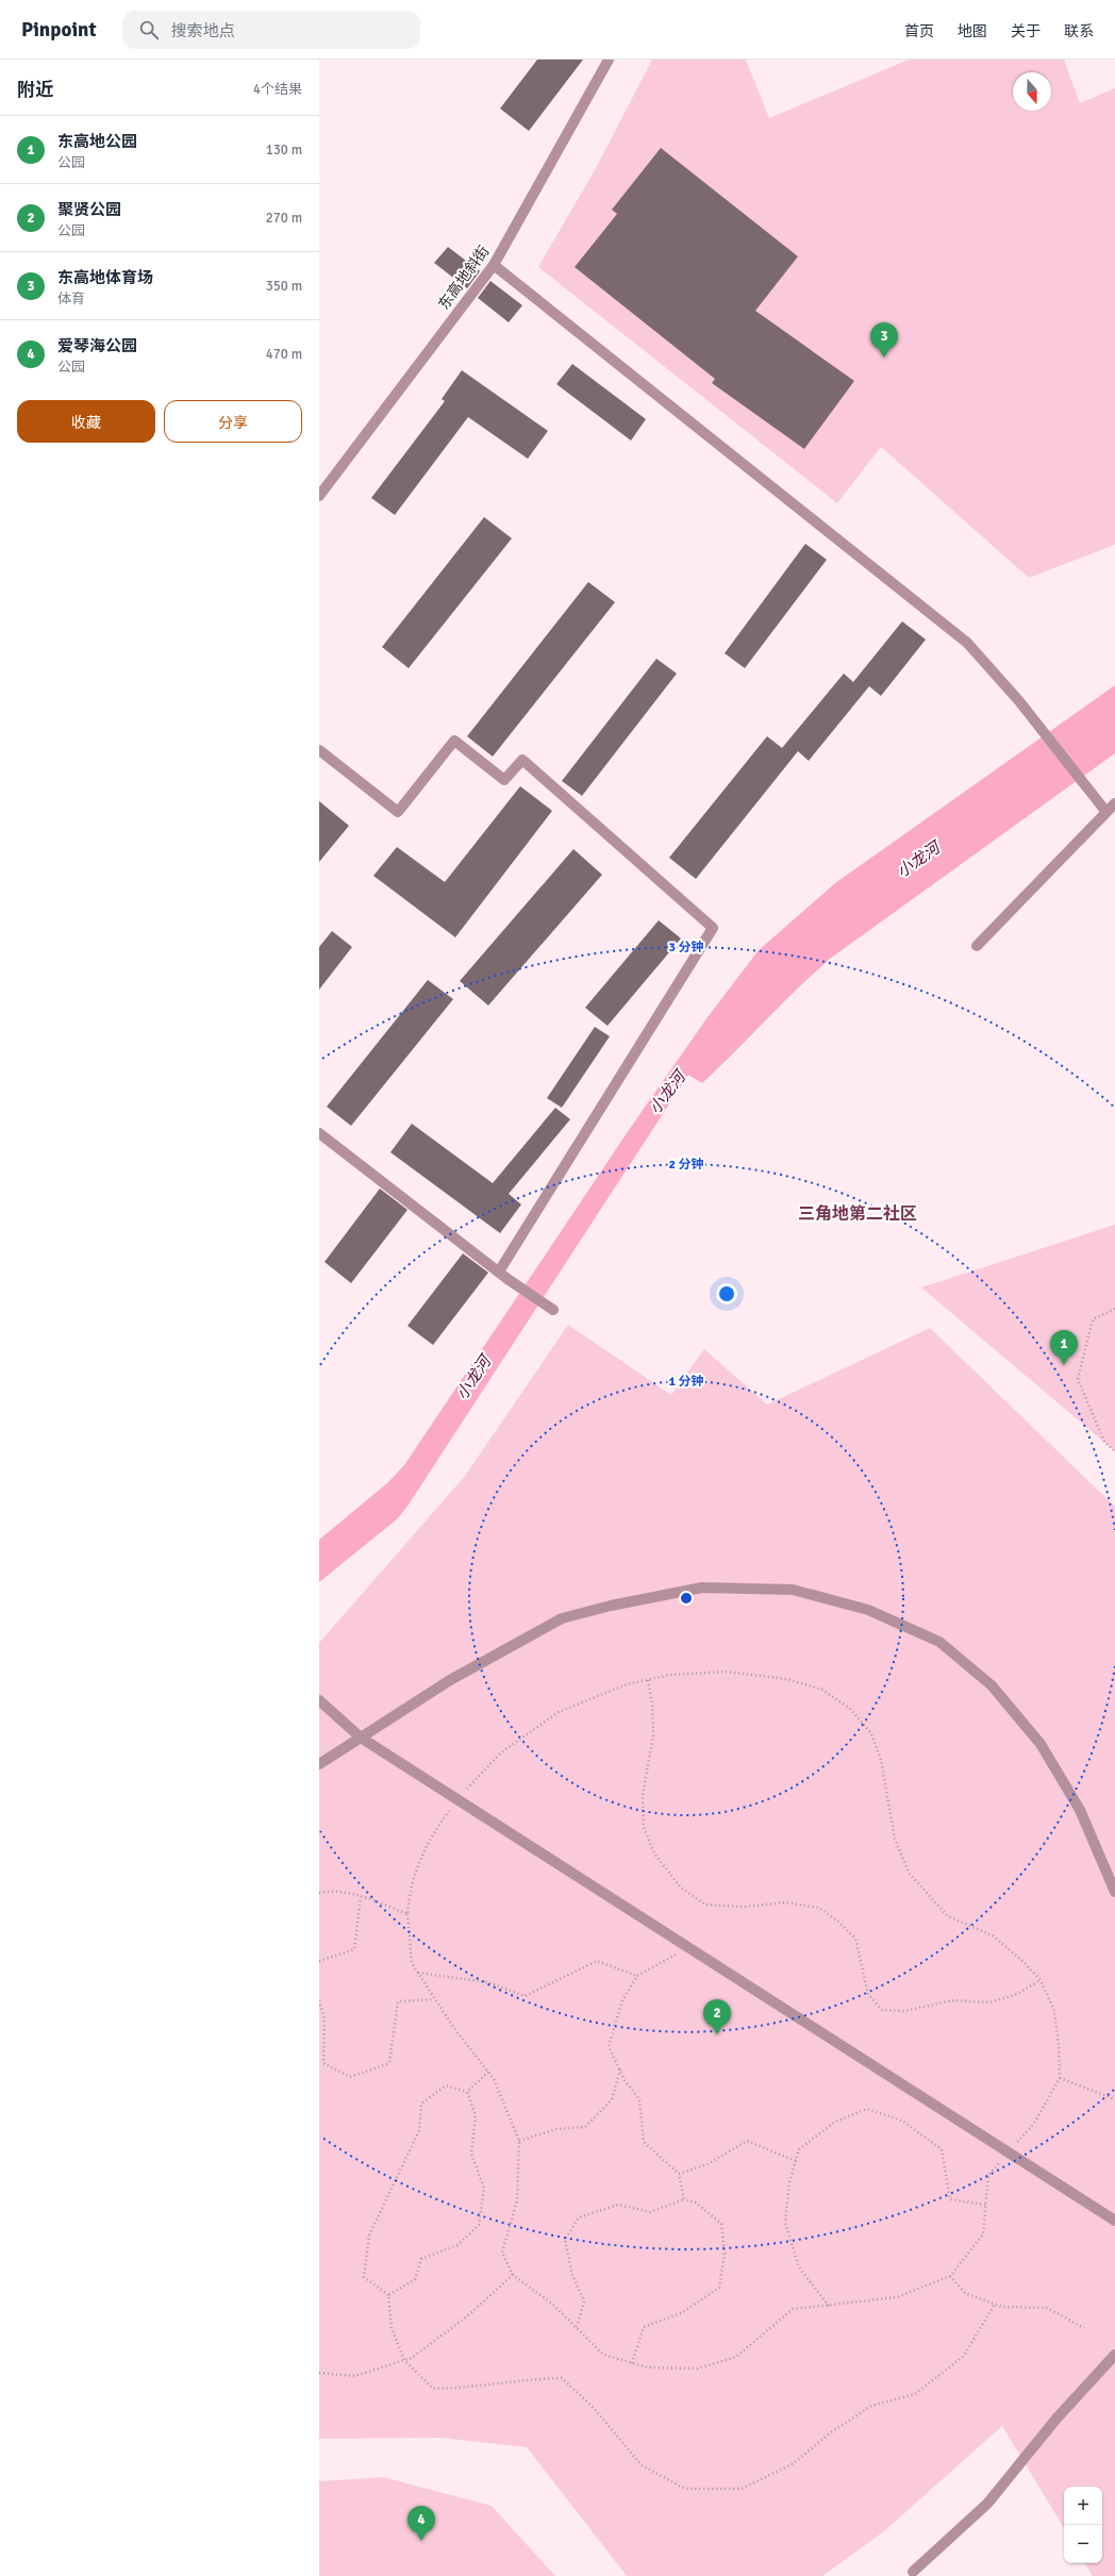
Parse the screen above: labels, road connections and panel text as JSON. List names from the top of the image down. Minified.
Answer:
{"streets":{"street":["东高地斜街"]},"districts":["三角地第二社区"],"water":["小龙河"],"north":"bottom","page":{"header":"Pinpoint","search":"搜索地点","nav":["首页","地图","关于","联系"],"heading":["附近","4个结果"],"list":[{"mark":"1","name":"东高地公园","note":"公园","value":"130 m"},{"mark":"2","name":"聚贤公园","note":"公园","value":"270 m"},{"mark":"3","name":"东高地体育场","note":"体育","value":"350 m"},{"mark":"4","name":"爱琴海公园","note":"公园","value":"470 m"}],"pins":["3","1","2","4"],"buttons":["收藏","分享"],"map_buttons":["+","−"]},"rings":["3 分钟","2 分钟","1 分钟"]}
